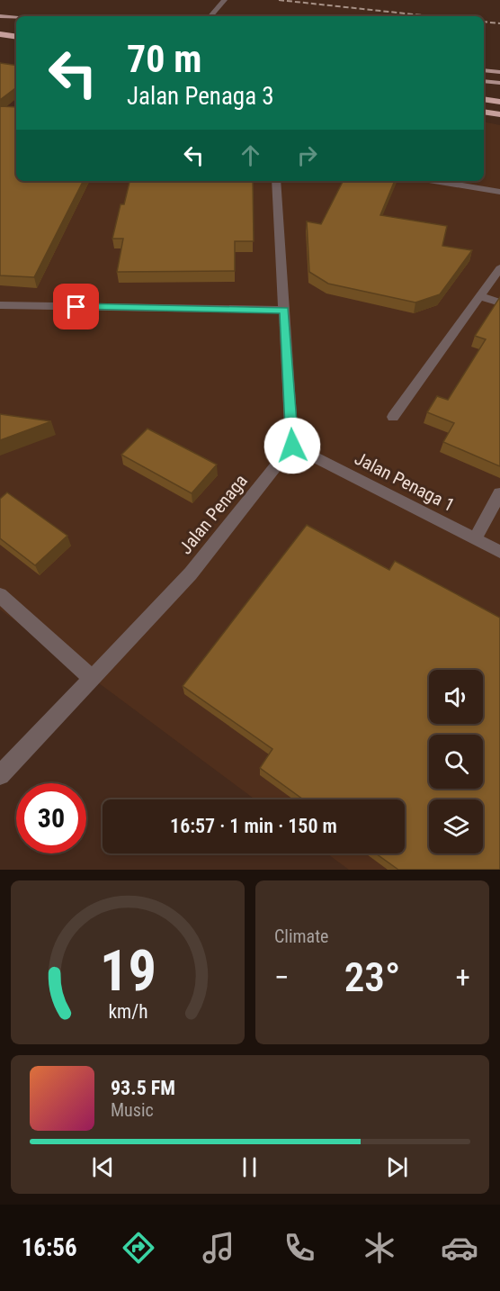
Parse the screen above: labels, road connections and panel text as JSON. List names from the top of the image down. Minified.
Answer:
{"streets":{"street":["Jalan Penaga 1","Jalan Penaga"]},"crossings":[["Jalan Penaga 1","Jalan Penaga"]],"page":{"turn":["70 m","Jalan Penaga 3"],"limit":"30","trip":"16:57 · 1 min · 150 m","tile":"Climate","heat":["−","23°","+"],"song":["93.5 FM","Music"],"tabs":"16:56","gauge":["19","km/h"]}}
